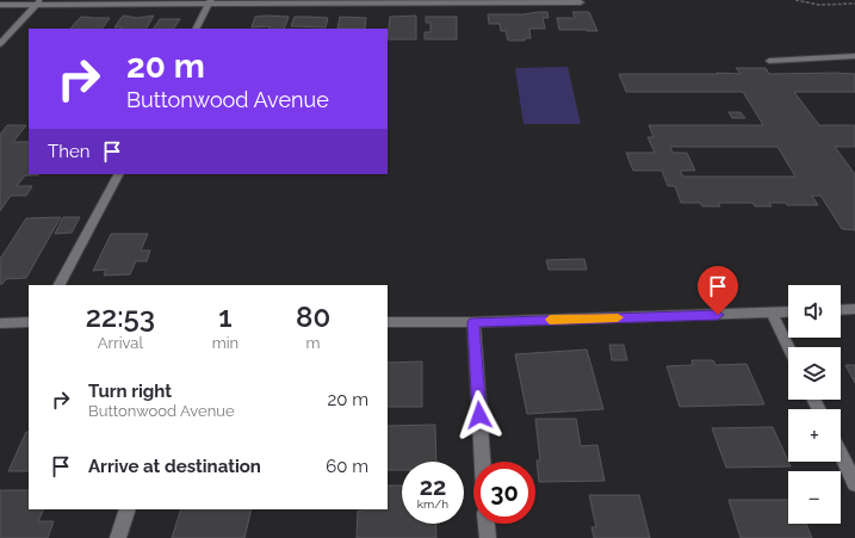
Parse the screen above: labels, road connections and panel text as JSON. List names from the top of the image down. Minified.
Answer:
{"page":{"turn":["20 m","Buttonwood Avenue"],"then":"Then","map_buttons":["+","−"],"eta":["22:53","Arrival","1","min","80","m"],"list":[{"name":"Turn right","note":"Buttonwood Avenue","value":"20 m"},{"name":"Arrive at destination","value":"60 m"}],"speed":"22 km/h","limit":"30"}}
